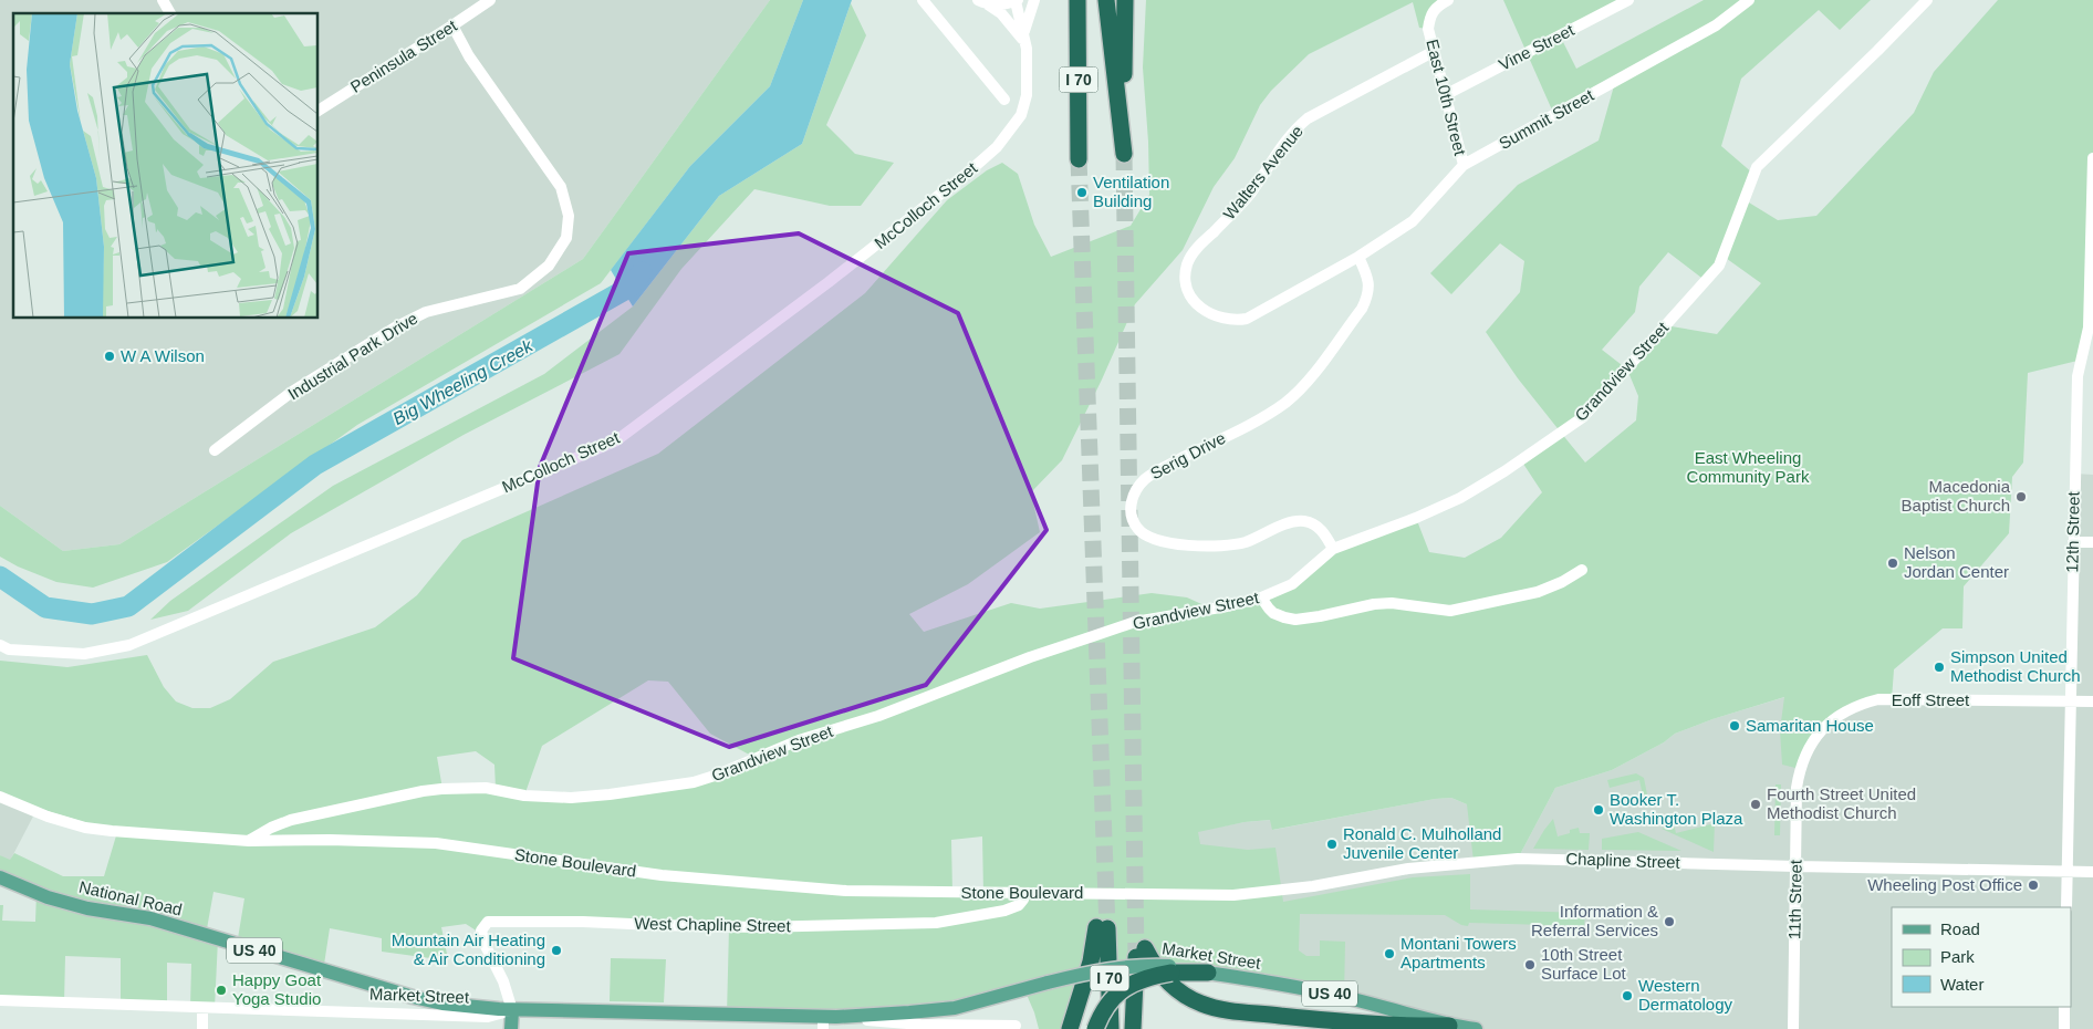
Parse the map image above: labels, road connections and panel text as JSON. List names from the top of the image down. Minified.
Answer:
{"streets":{"highway":["I 70"],"main road":["National Road","US 40","Market Street"],"street":["Vine Street","Peninsula Street","East 10th Street","Summit Street","Walters Avenue","McColloch Street","Industrial Park Drive","Grandview Street","Serig Drive","12th Street","Eoff Street","Chapline Street","Stone Boulevard","11th Street","West Chapline Street"]},"crossings":[["Vine Street","East 10th Street"],["Peninsula Street","Industrial Park Drive"],["I 70","Market Street"],["East 10th Street","Summit Street"],["East 10th Street","Walters Avenue"],["Summit Street","Walters Avenue"],["Summit Street","Serig Drive"],["Walters Avenue","Serig Drive"],["Grandview Street","Serig Drive"],["Grandview Street","Stone Boulevard"],["12th Street","Eoff Street"],["12th Street","Chapline Street"],["Eoff Street","11th Street"],["Chapline Street","Stone Boulevard"],["Chapline Street","11th Street"],["Stone Boulevard","West Chapline Street"],["National Road","West Chapline Street"],["National Road","Market Street"],["West Chapline Street","Market Street"]],"water":["Big Wheeling Creek"],"parks":["East Wheeling Community Park"],"places":["Ventilation Building","W A Wilson","Macedonia Baptist Church","Nelson Jordan Center","Simpson United Methodist Church","Samaritan House","Fourth Street United Methodist Church","Booker T. Washington Plaza","Ronald C. Mulholland Juvenile Center","Wheeling Post Office","Information & Referral Services","Mountain Air Heating & Air Conditioning","Montani Towers Apartments","10th Street Surface Lot","Happy Goat Yoga Studio","Western Dermatology"],"legend":["Road","Park","Water"]}
